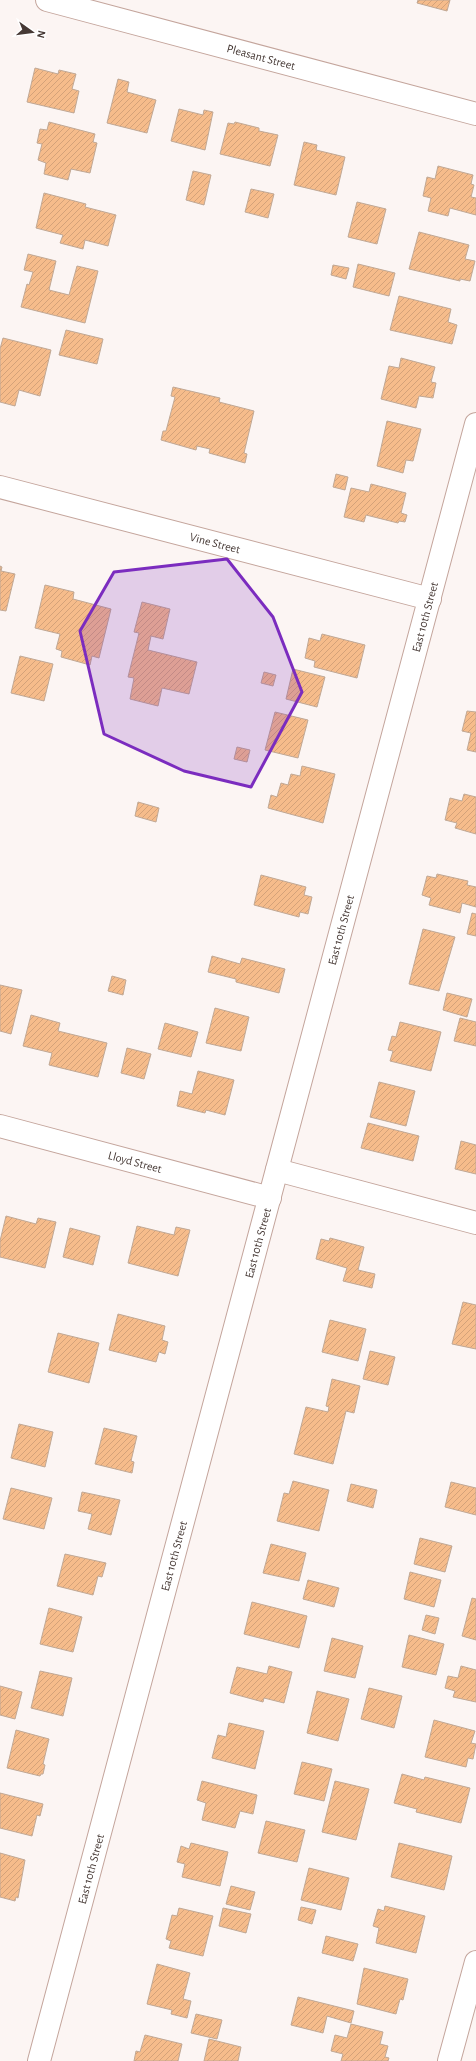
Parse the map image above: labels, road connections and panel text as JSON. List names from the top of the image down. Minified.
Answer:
{"streets":{"street":["Pleasant Street","Vine Street","East 10th Street","Lloyd Street"]},"crossings":[["Vine Street","East 10th Street"],["East 10th Street","Lloyd Street"]],"north":"right"}
